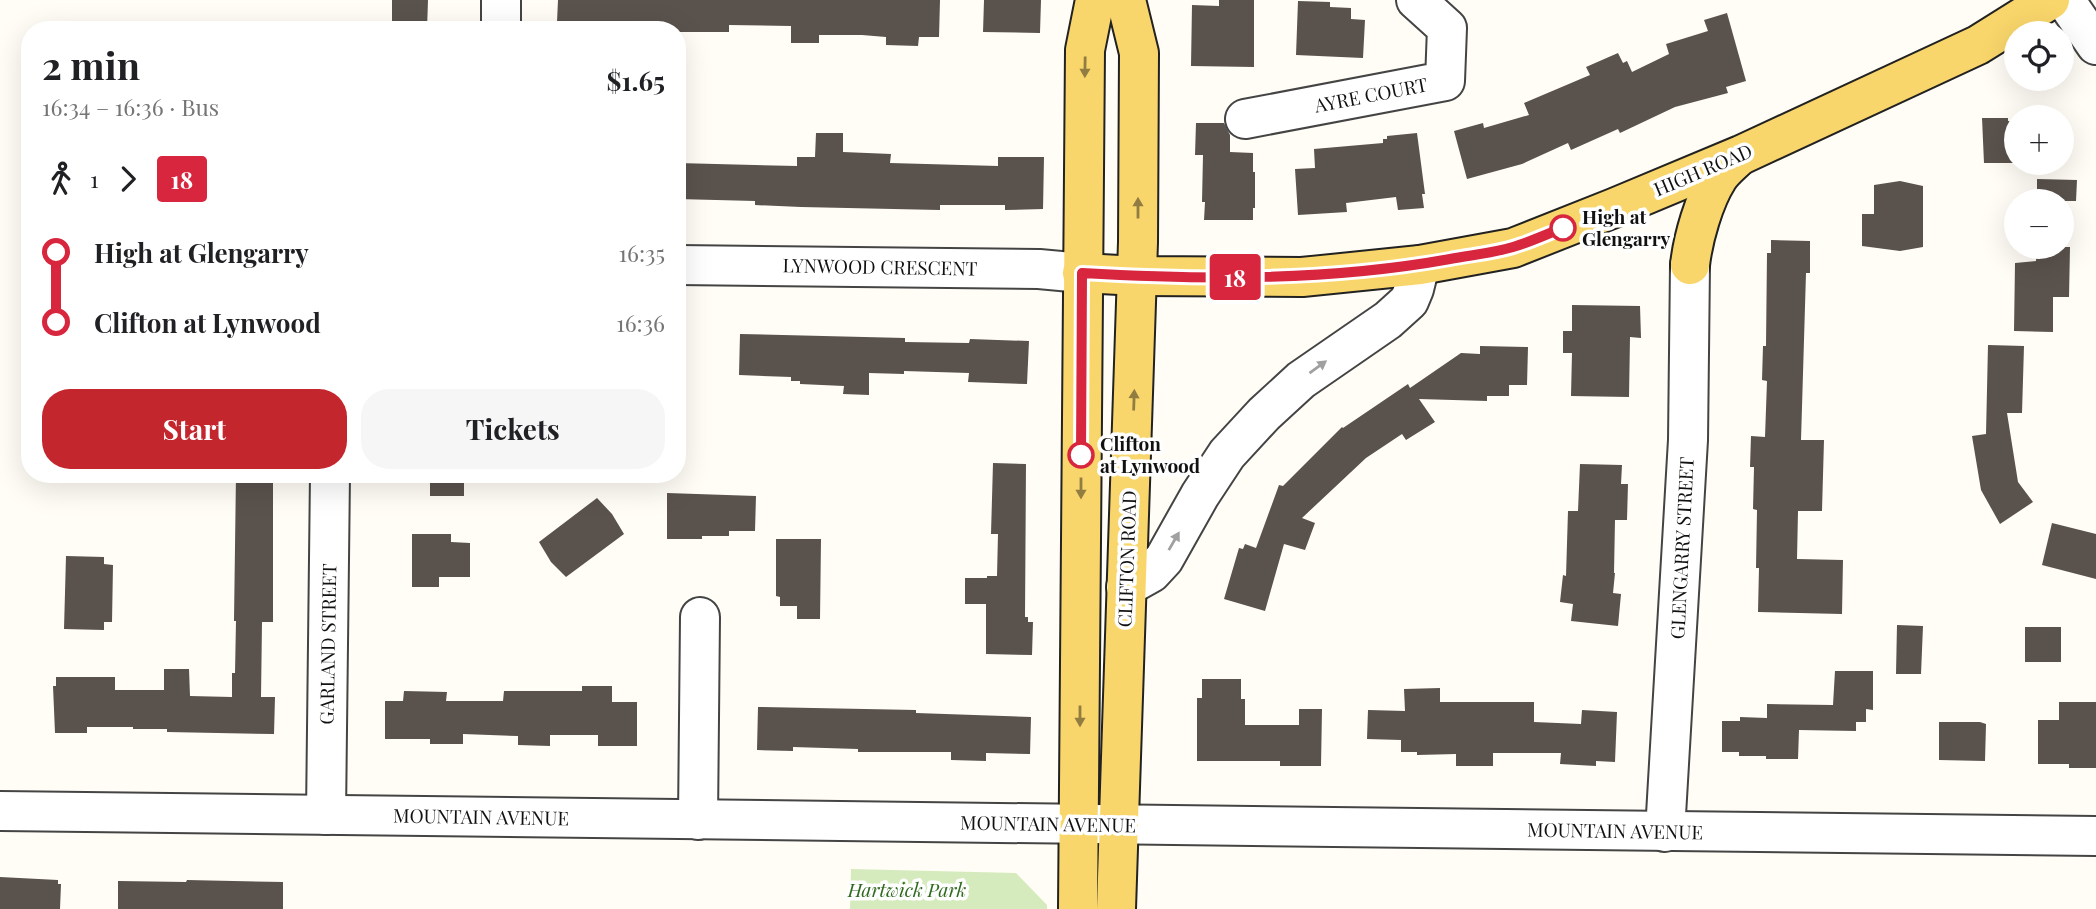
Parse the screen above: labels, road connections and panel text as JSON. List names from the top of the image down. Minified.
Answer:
{"streets":{"main road":["HIGH ROAD","CLIFTON ROAD"],"street":["AYRE COURT","LYNWOOD CRESCENT","GLENGARRY STREET","GARLAND STREET","MOUNTAIN AVENUE"]},"crossings":[["HIGH ROAD","LYNWOOD CRESCENT"],["HIGH ROAD","CLIFTON ROAD"],["GLENGARRY STREET","MOUNTAIN AVENUE"],["CLIFTON ROAD","MOUNTAIN AVENUE"],["GARLAND STREET","MOUNTAIN AVENUE"]],"parks":["Hartwick Park"],"places":["High at Glengarry","Clifton at Lynwood"],"lines":["bus line 18"],"page":{"on_map":"18","map_buttons":["+","−"],"heading":["2 min","16:34 – 16:36 · Bus","$1.65"],"legs":["1","18"],"list":[{"name":"High at Glengarry","value":"16:35"},{"name":"Clifton at Lynwood","value":"16:36"}],"buttons":["Start","Tickets"]}}
